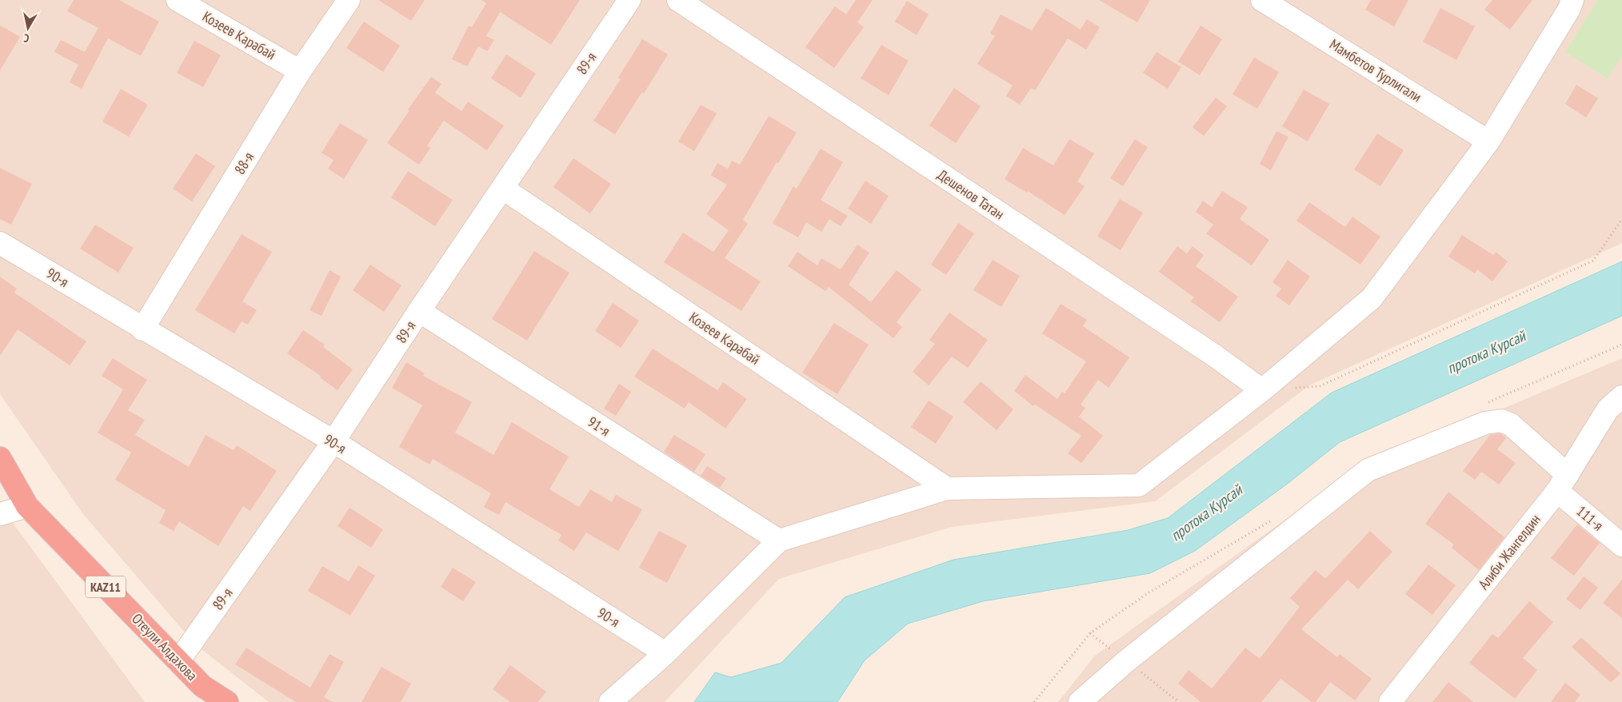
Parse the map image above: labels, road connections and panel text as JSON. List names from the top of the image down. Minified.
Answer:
{"streets":{"highway":["KAZ11","Отеули Алдахова"],"street":["Козеев Карабай","89-я","Мамбетов Турлигали","88-я","Дешенов Татан","90-я","91-я","111-я","Алиби Жангелдин"]},"crossings":[["Козеев Карабай","89-я"],["Козеев Карабай","88-я"],["89-я","90-я"],["89-я","91-я"],["89-я","Отеули Алдахова"],["88-я","90-я"],["111-я","Алиби Жангелдин"]],"water":["протока Курсай"],"north":"bottom"}
